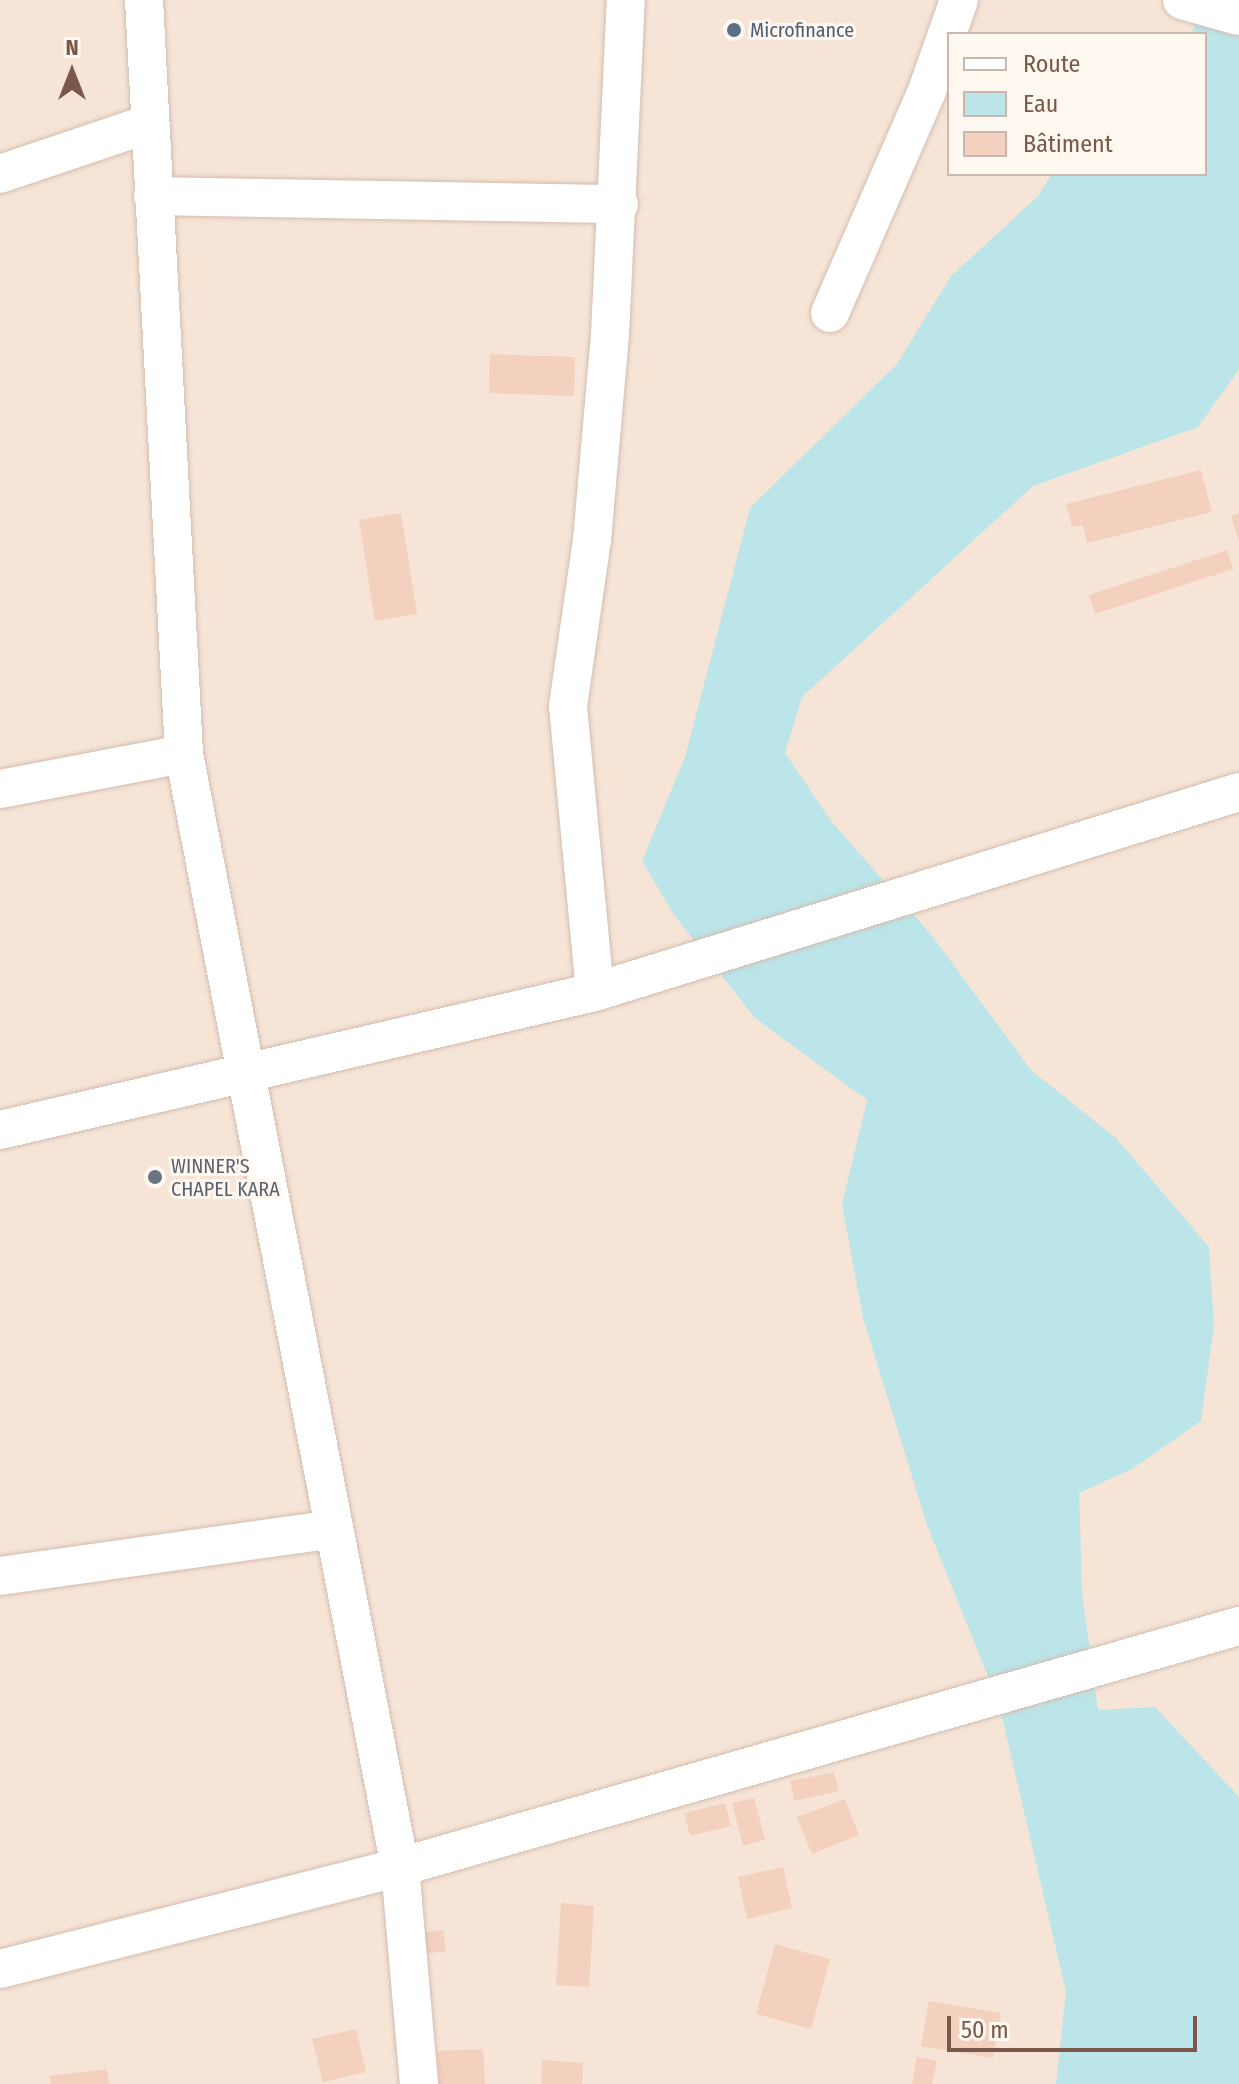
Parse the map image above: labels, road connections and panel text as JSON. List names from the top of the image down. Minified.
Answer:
{"places":["Microfinance","WINNER'S CHAPEL KARA"],"legend":["Route","Eau","Bâtiment"],"scale_bar":"50 m","north":"top"}
